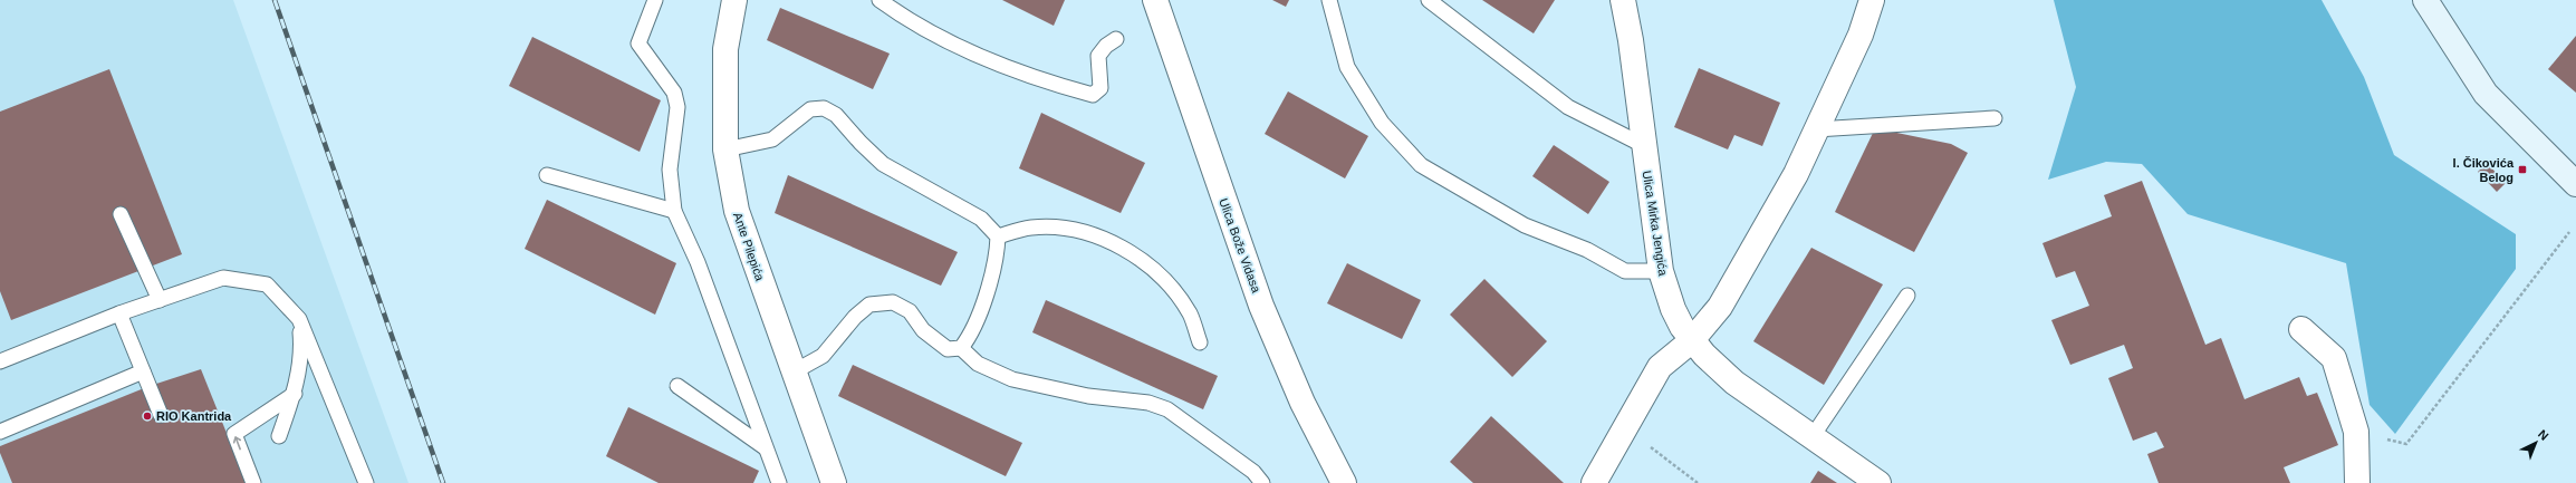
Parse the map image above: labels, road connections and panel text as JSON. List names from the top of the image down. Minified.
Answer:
{"streets":{"street":["Ulica Mirka Jengića","Ulica Bože Vidasa","Ante Pilepića"]},"places":{"transit":["I. Čikovića Belog"],"other":["RIO Kantrida"]},"north":"top right"}
